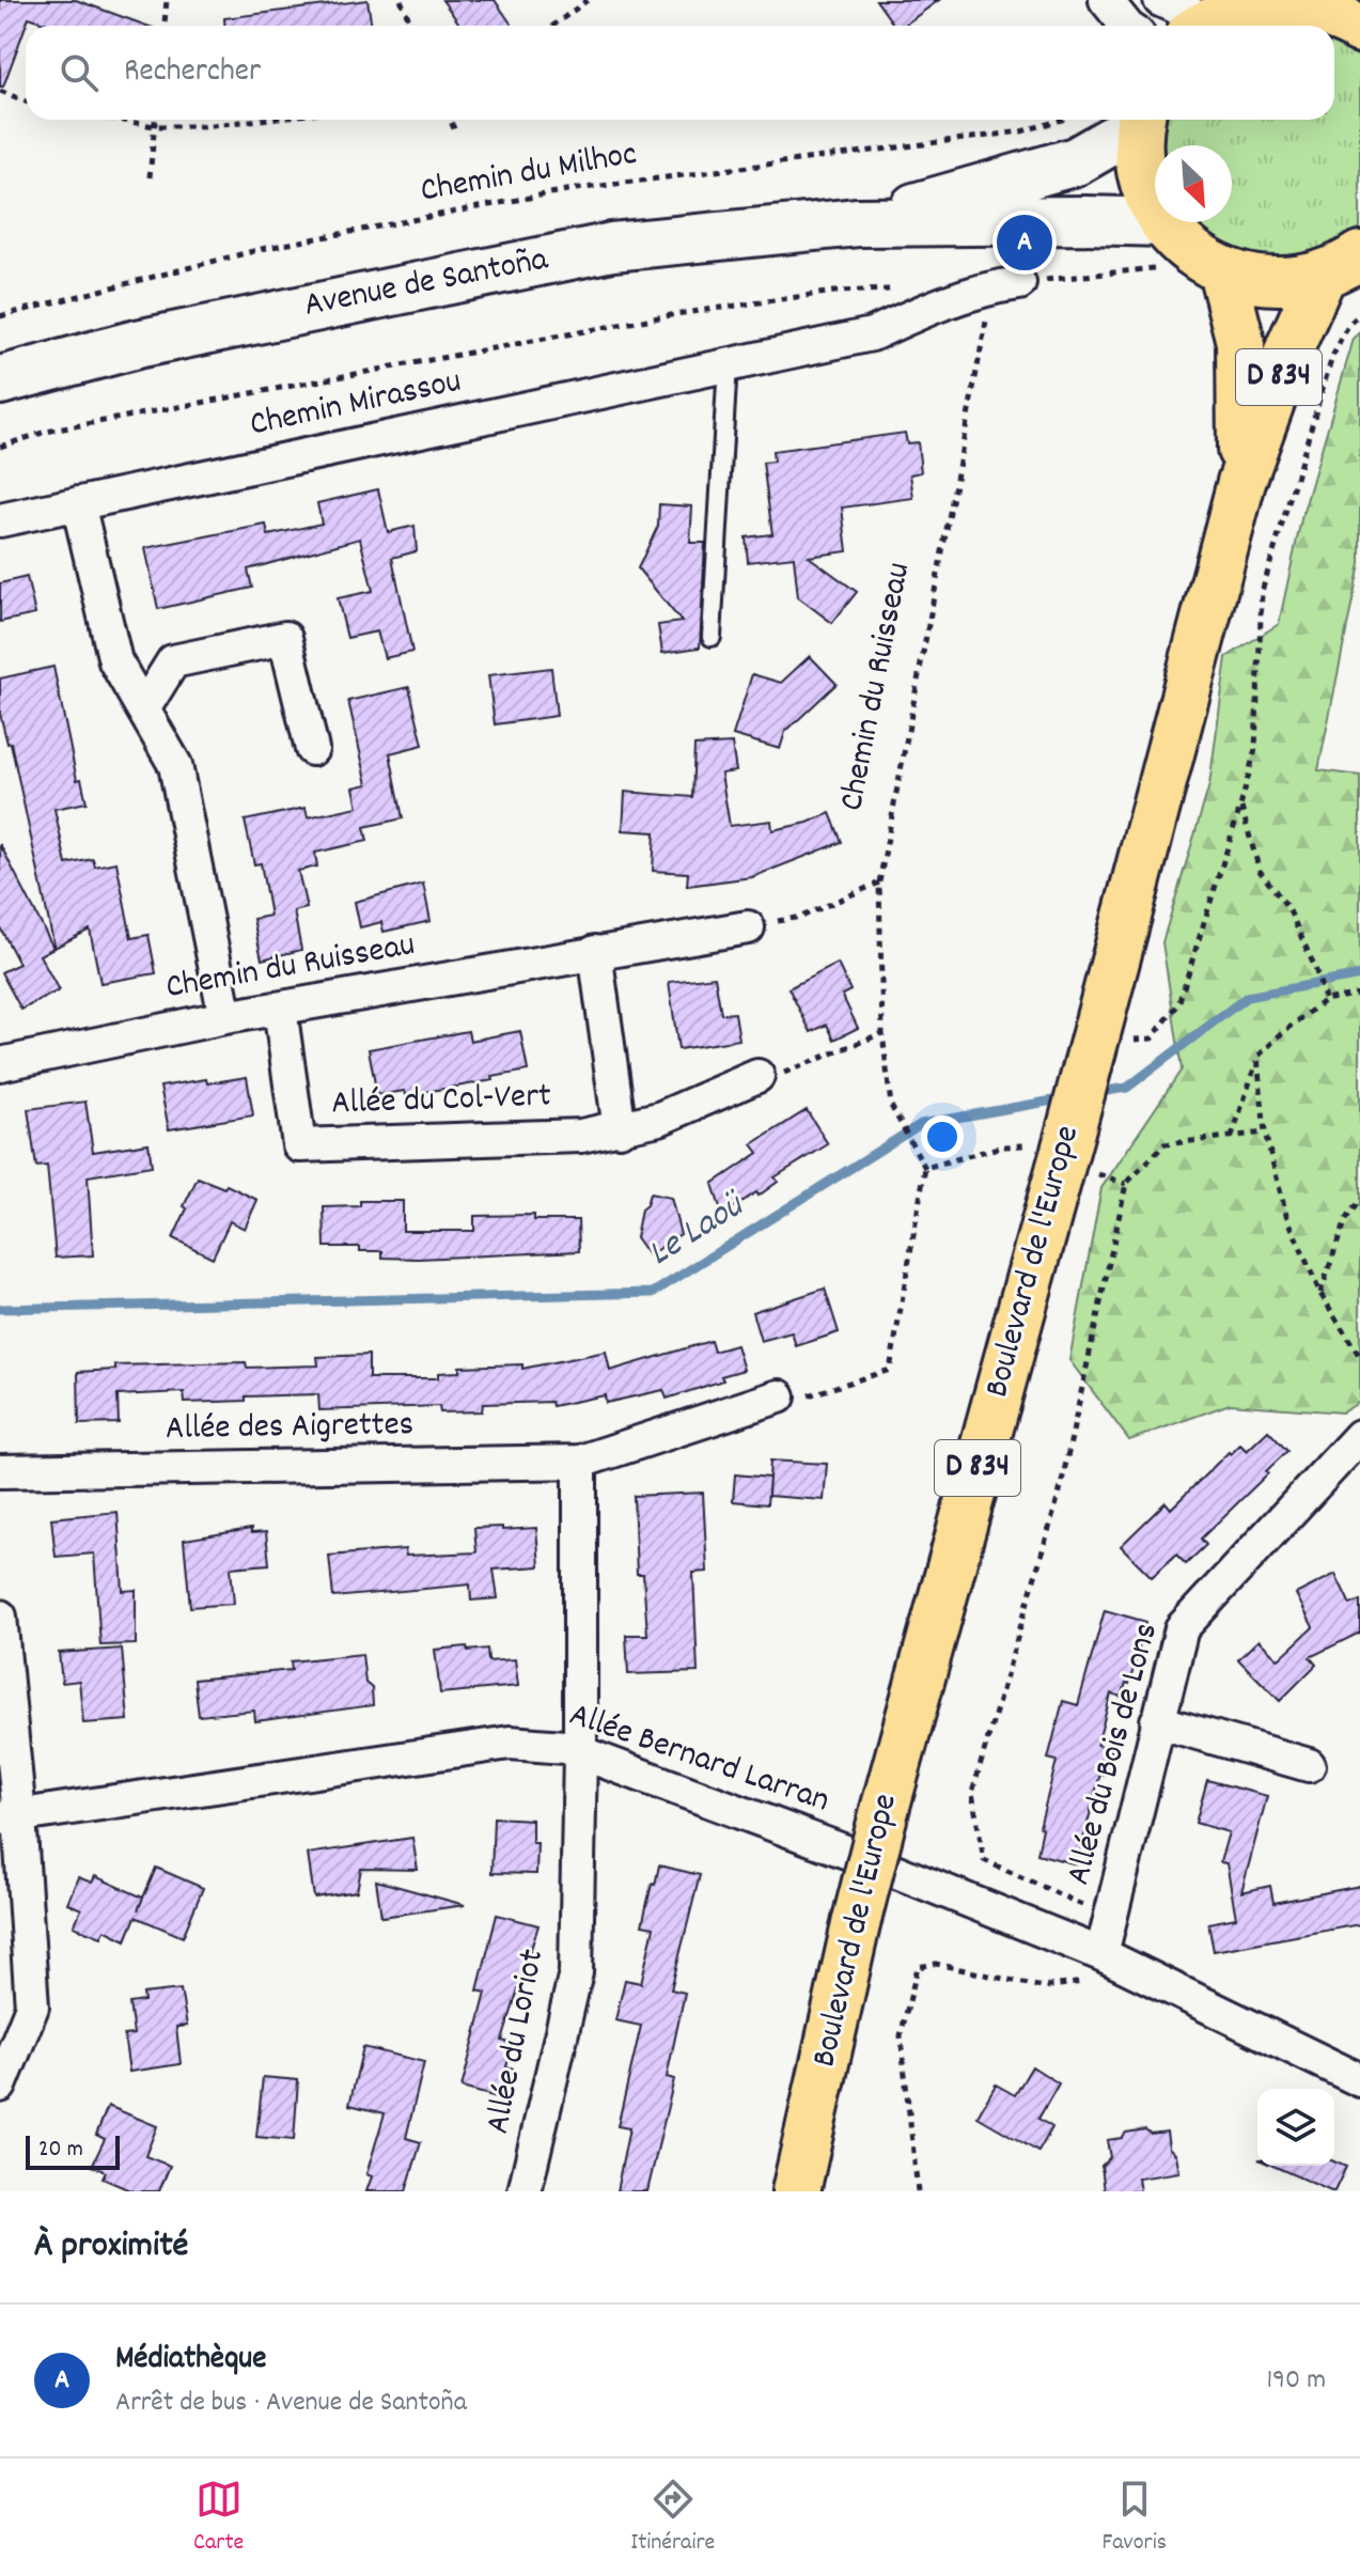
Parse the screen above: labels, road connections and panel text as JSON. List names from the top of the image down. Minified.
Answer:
{"streets":{"main road":["Avenue de Santoña","D 834","Boulevard de l'Europe"],"street":["Chemin Mirassou","Chemin du Ruisseau","Allée du Col-Vert","Allée des Aigrettes","Allée du Bois de Lons","Allée Bernard Larran","Allée du Loriot"],"path":["Chemin du Milhoc"]},"crossings":[["Chemin Mirassou","Chemin du Ruisseau"],["Chemin du Ruisseau","Allée du Col-Vert"],["Allée du Bois de Lons","Allée Bernard Larran"],["Allée Bernard Larran","Allée du Loriot"]],"water":["Le Laoü"],"scale_bar":"20 m","north":"bottom right","page":{"search":"Rechercher","pins":"A","scale":"20 m","heading":"À proximité","list":[{"mark":"A","name":"Médiathèque","note":"Arrêt de bus · Avenue de Santoña","value":"190 m"}],"nav":["Carte","Itinéraire","Favoris"]}}
